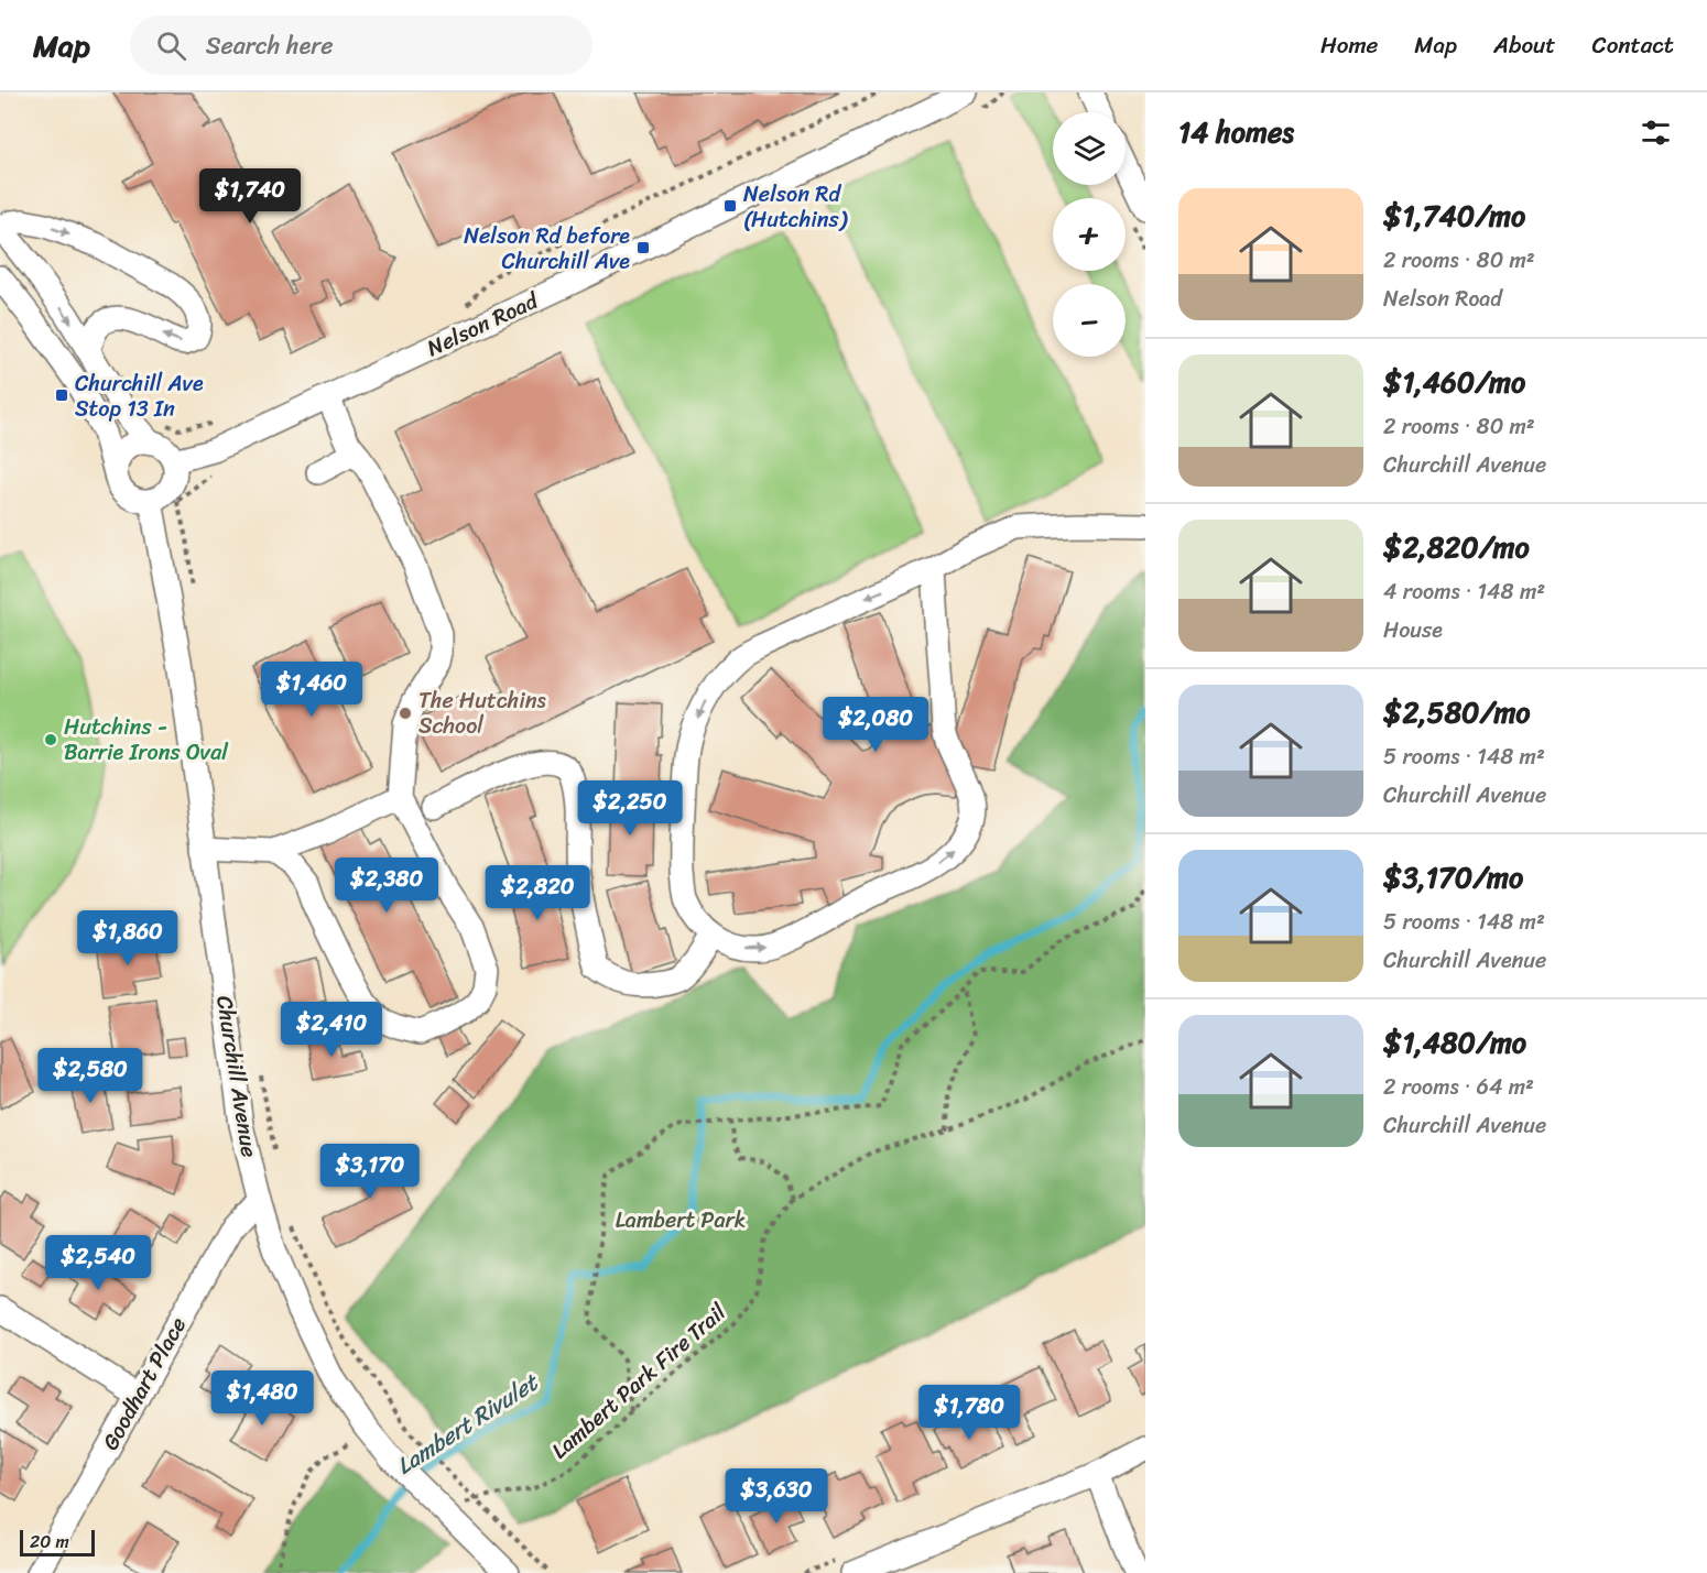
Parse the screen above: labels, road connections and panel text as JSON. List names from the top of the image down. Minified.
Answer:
{"streets":{"street":["Nelson Road","Churchill Avenue","Goodhart Place"],"path":["Lambert Park Fire Trail"]},"crossings":[["Nelson Road","Churchill Avenue"],["Churchill Avenue","Lambert Park Fire Trail"],["Churchill Avenue","Goodhart Place"]],"water":["Lambert Rivulet"],"parks":["Lambert Park"],"places":{"transit":["Nelson Rd (Hutchins)","Nelson Rd before Churchill Ave","Churchill Ave Stop 13 In"],"other":["The Hutchins School","Hutchins - Barrie Irons Oval"]},"scale_bar":"20 m","page":{"header":"Map","search":"Search here","nav":["Home","Map","About","Contact"],"heading":"14 homes","map_buttons":["+","−"],"price":["$1,740","$1,460","$2,080","$2,250","$2,380","$2,820","$1,860","$2,410","$2,580","$3,170","$2,540","$1,480","$1,780","$3,630"],"list":[{"name":"$1,740/mo","note":"2 rooms · 80 m² · Nelson Road"},{"name":"$1,460/mo","note":"2 rooms · 80 m² · Churchill Avenue"},{"name":"$2,820/mo","note":"4 rooms · 148 m² · House"},{"name":"$2,580/mo","note":"5 rooms · 148 m² · Churchill Avenue"},{"name":"$3,170/mo","note":"5 rooms · 148 m² · Churchill Avenue"},{"name":"$1,480/mo","note":"2 rooms · 64 m² · Churchill Avenue"}],"scale":"20 m"}}
